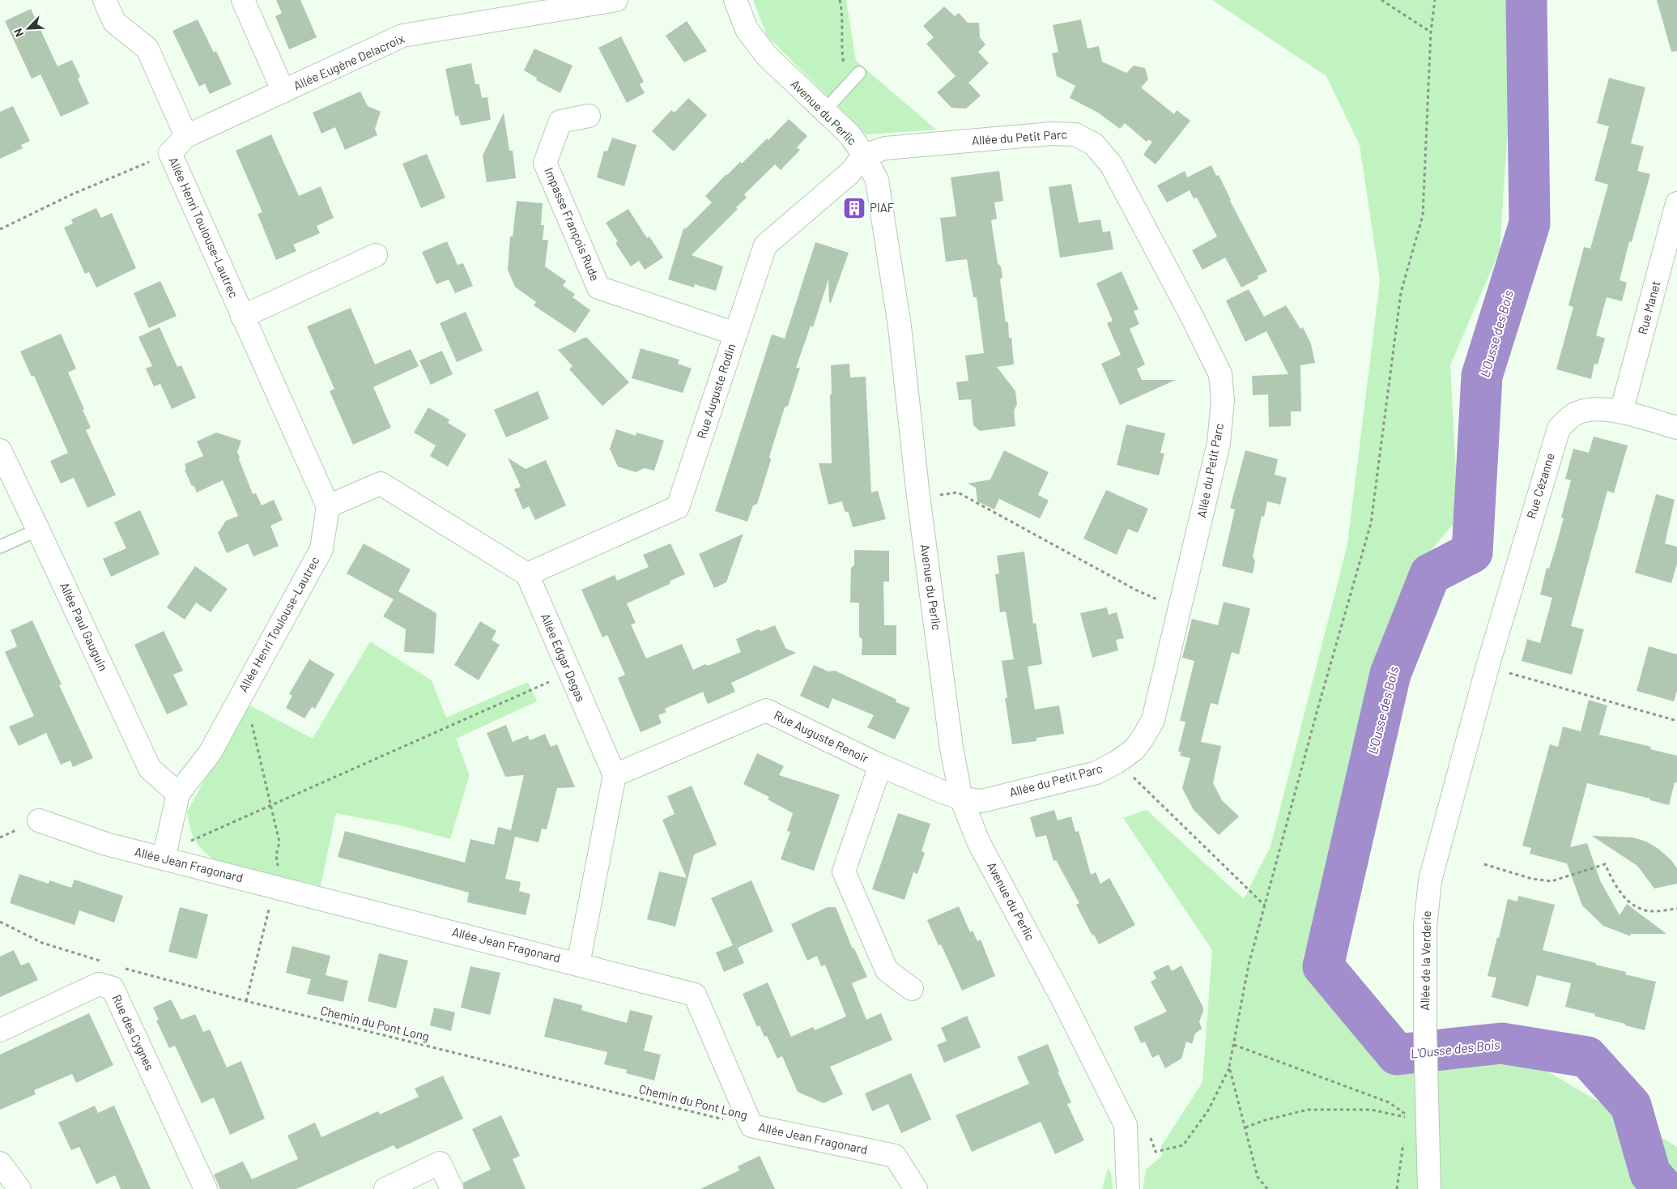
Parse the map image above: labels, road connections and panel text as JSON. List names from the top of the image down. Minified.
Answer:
{"streets":{"street":["Allée Eugène Delacroix","Avenue du Perlic","Allée du Petit Parc","Impasse François Rude","Allée Henri Toulouse-Lautrec","Rue Manet","Rue Auguste Rodin","Rue Cézanne","Allée Paul Gauguin","Allée Edgar Degas","Rue Auguste Renoir","Allée Jean Fragonard","Allée de la Verderie","Rue des Cygnes"],"path":["Chemin du Pont Long"]},"crossings":[["Allée Eugène Delacroix","Allée Henri Toulouse-Lautrec"],["Avenue du Perlic","Allée du Petit Parc"],["Avenue du Perlic","Rue Auguste Rodin"],["Avenue du Perlic","Rue Auguste Renoir"],["Allée du Petit Parc","Rue Auguste Rodin"],["Allée du Petit Parc","Rue Auguste Renoir"],["Impasse François Rude","Rue Auguste Rodin"],["Allée Henri Toulouse-Lautrec","Allée Paul Gauguin"],["Allée Henri Toulouse-Lautrec","Allée Jean Fragonard"],["Rue Manet","Rue Cézanne"],["Rue Auguste Rodin","Allée Edgar Degas"],["Rue Cézanne","Allée de la Verderie"],["Allée Edgar Degas","Rue Auguste Renoir"],["Allée Jean Fragonard","Chemin du Pont Long"]],"water":["L'Ousse des Bois"],"places":{"building":["PIAF"]},"north":"bottom left"}
